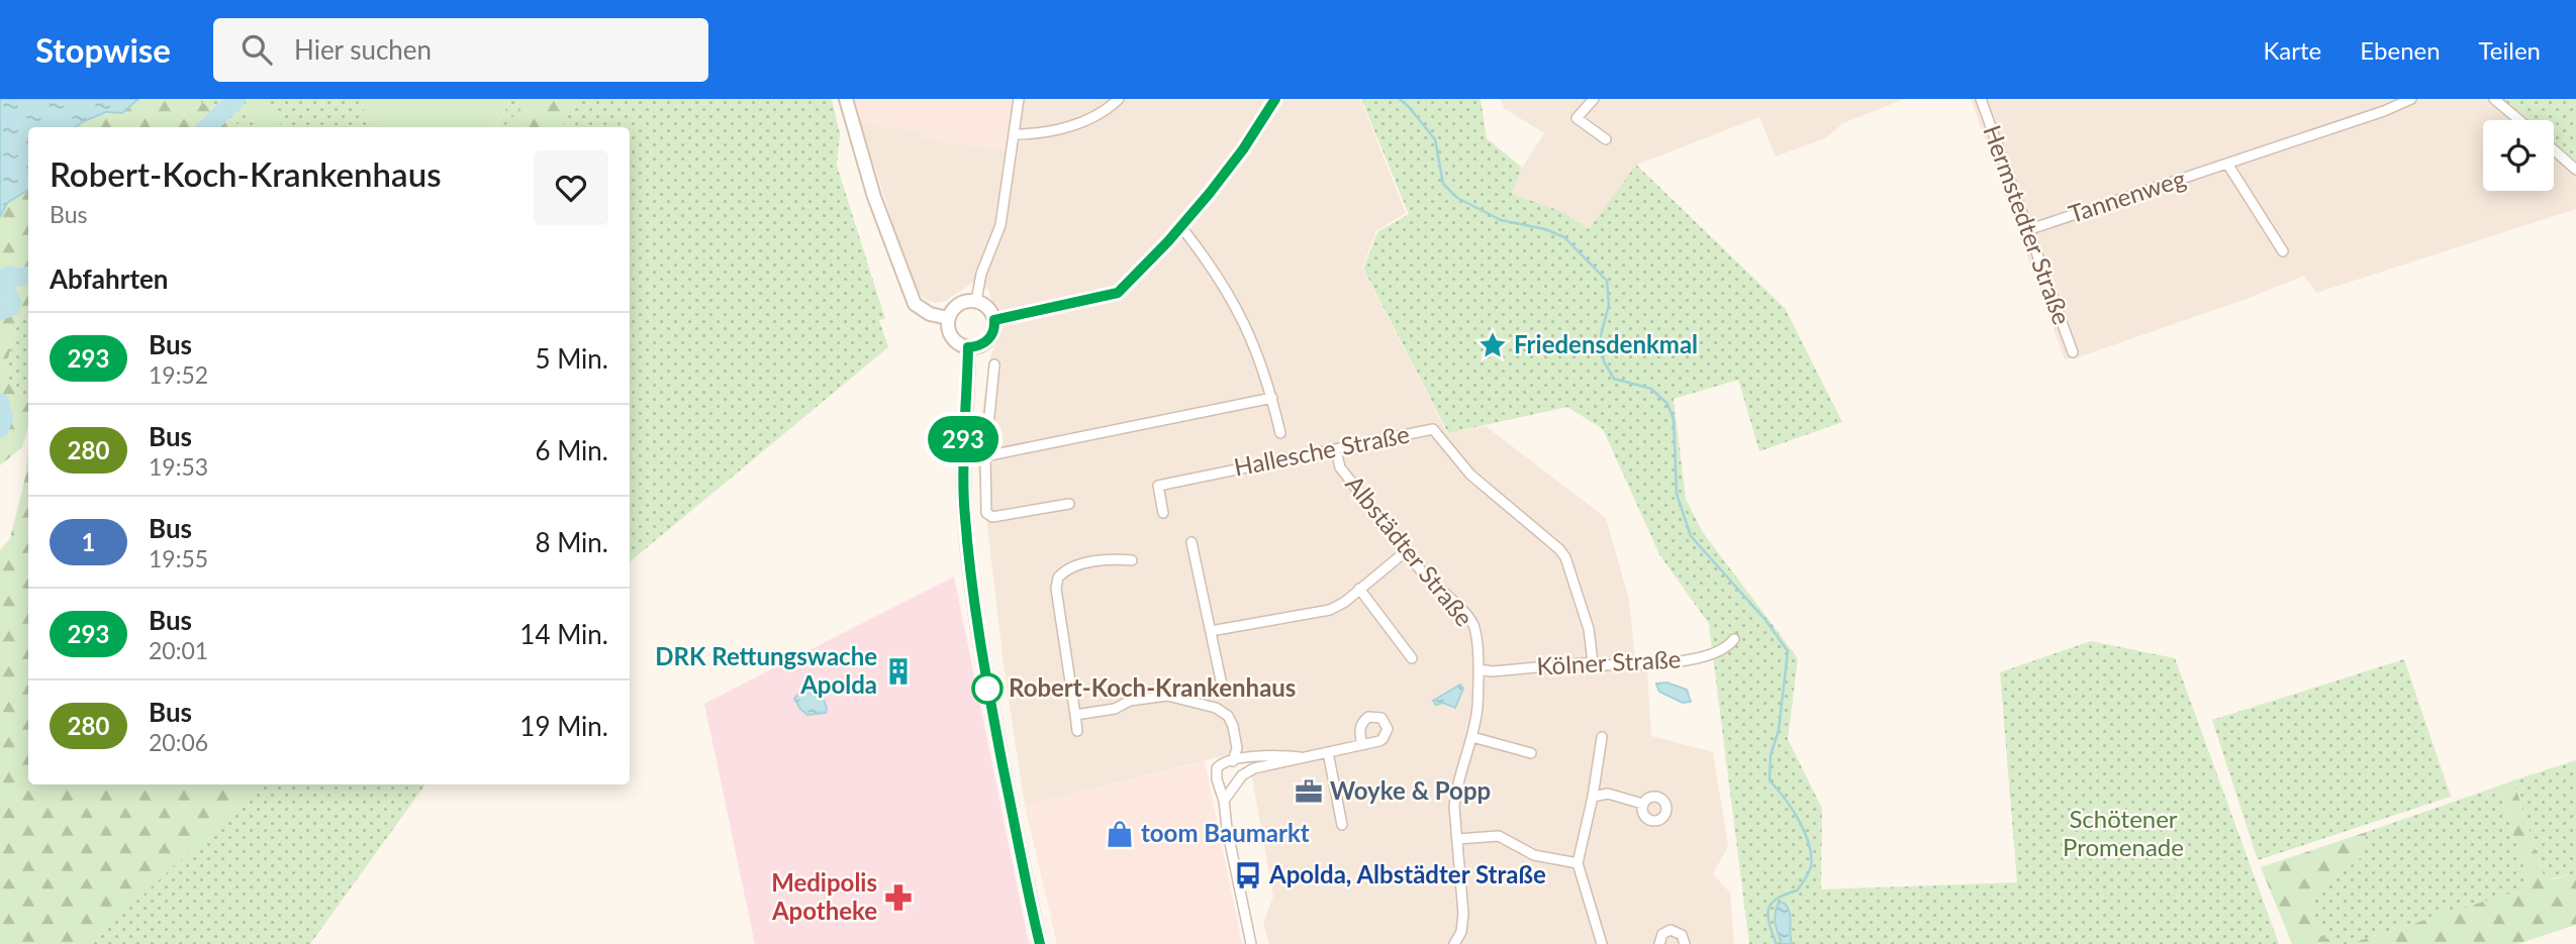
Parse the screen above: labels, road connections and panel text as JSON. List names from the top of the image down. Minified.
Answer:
{"streets":{"street":["Tannenweg","Hermstedter Straße","Hallesche Straße","Albstädter Straße","Kölner Straße"]},"crossings":[["Tannenweg","Hermstedter Straße"],["Hallesche Straße","Albstädter Straße"],["Hallesche Straße","Kölner Straße"],["Albstädter Straße","Kölner Straße"]],"parks":["Schötener Promenade"],"places":{"place":["Friedensdenkmal"],"building":["DRK Rettungswache Apolda"],"other":["Robert-Koch-Krankenhaus"],"office":["Woyke & Popp"],"shop":["toom Baumarkt"],"bus stop":["Apolda, Albstädter Straße"],"pharmacy":["Medipolis Apotheke"]},"lines":["bus line 293"],"page":{"header":"Stopwise","search":"Hier suchen","nav":["Karte","Ebenen","Teilen"],"on_map":"293","heading":[["Robert-Koch-Krankenhaus","Bus"],"Abfahrten"],"list":[{"mark":"293","name":"Bus","note":"19:52","value":"5 Min."},{"mark":"280","name":"Bus","note":"19:53","value":"6 Min."},{"mark":"1","name":"Bus","note":"19:55","value":"8 Min."},{"mark":"293","name":"Bus","note":"20:01","value":"14 Min."},{"mark":"280","name":"Bus","note":"20:06","value":"19 Min."}]}}
